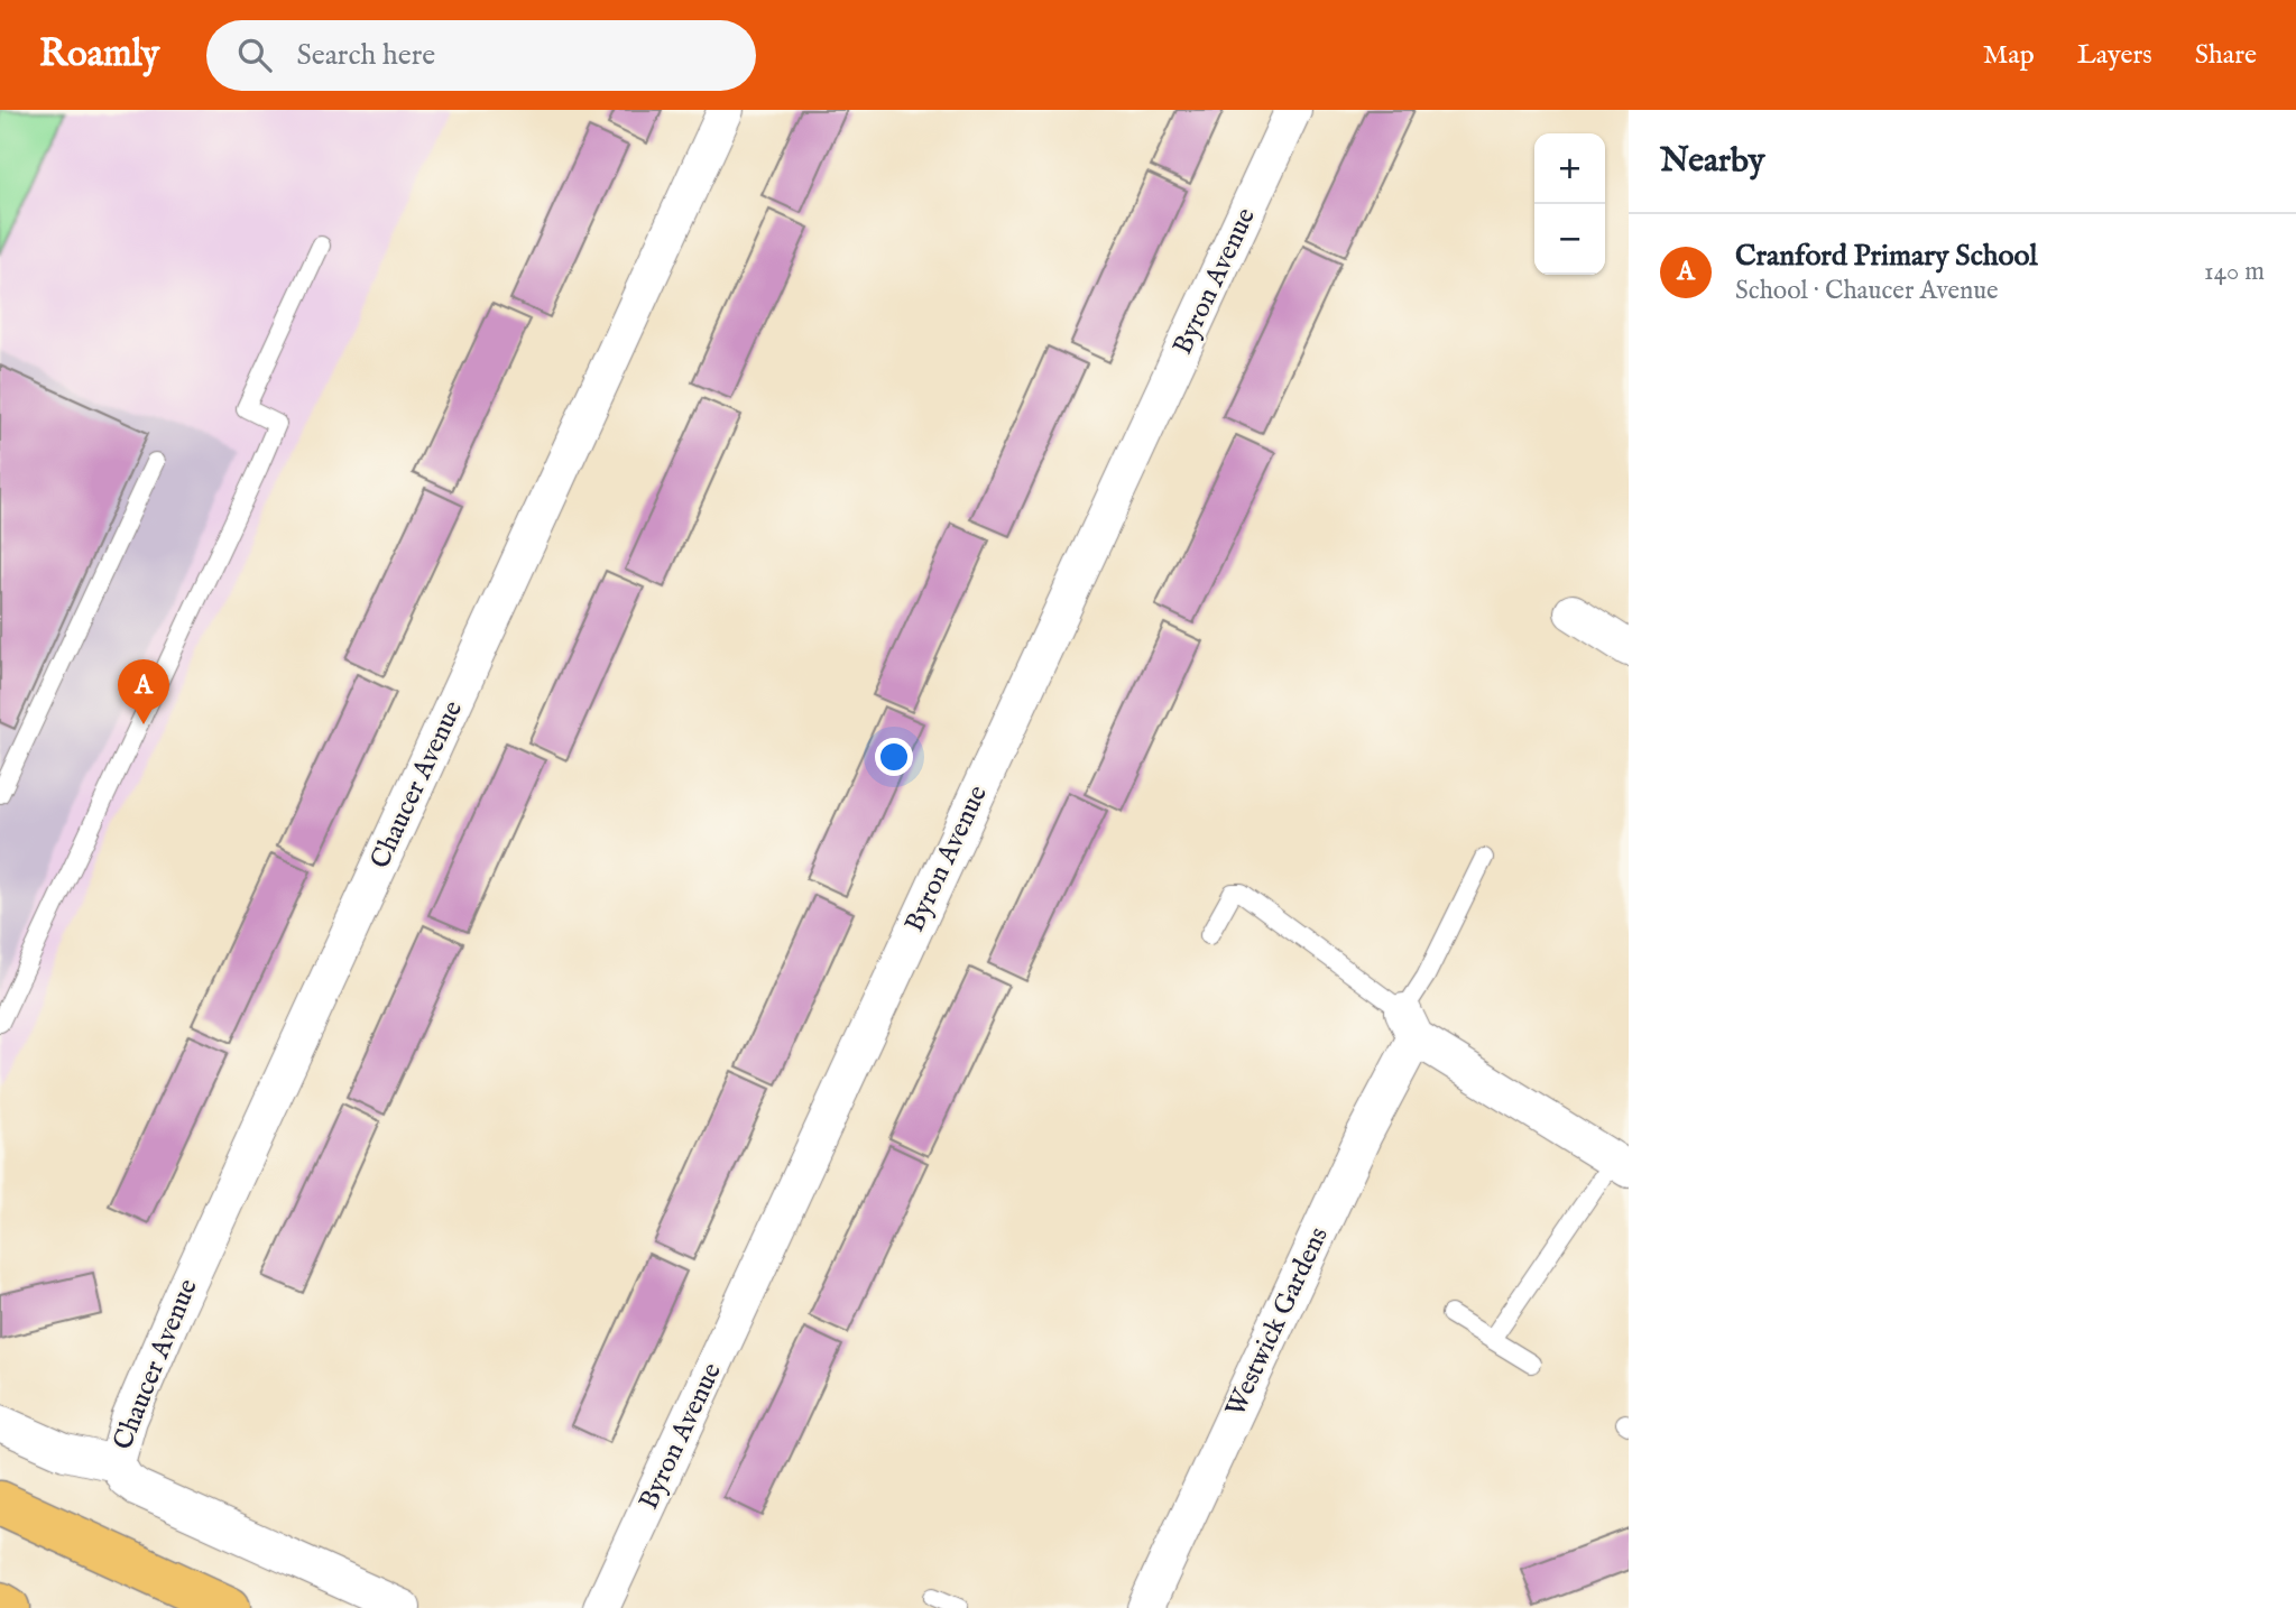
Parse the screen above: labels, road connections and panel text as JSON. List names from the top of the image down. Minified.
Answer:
{"streets":{"street":["Byron Avenue","Chaucer Avenue","Westwick Gardens"]},"page":{"header":"Roamly","search":"Search here","nav":["Map","Layers","Share"],"heading":"Nearby","map_buttons":["+","−"],"list":[{"mark":"A","name":"Cranford Primary School","note":"School · Chaucer Avenue","value":"140 m"}],"pins":"A"}}
